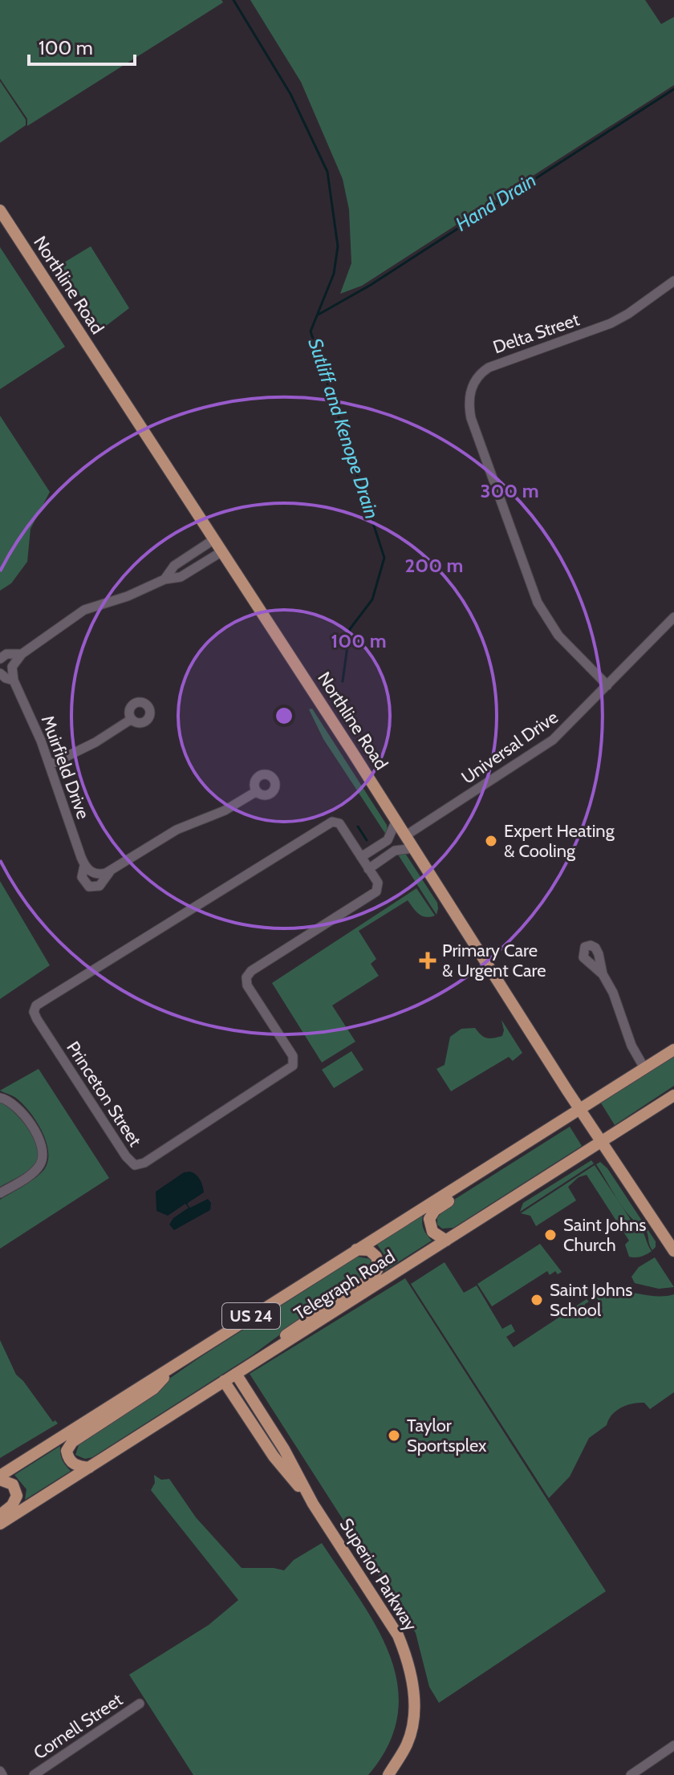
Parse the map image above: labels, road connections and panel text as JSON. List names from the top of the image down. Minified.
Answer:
{"streets":{"main road":["Northline Road","Telegraph Road","US 24","Superior Parkway"],"street":["Delta Street","Universal Drive","Muirfield Drive","Princeton Street","Cornell Street"]},"crossings":[["Northline Road","Universal Drive"],["Northline Road","Telegraph Road"],["Delta Street","Universal Drive"],["Telegraph Road","Superior Parkway"]],"water":["Hand Drain","Sutliff and Kenope Drain"],"places":{"other":["Expert Heating & Cooling","Saint Johns Church","Saint Johns School","Taylor Sportsplex"],"health":["Primary Care & Urgent Care"]},"scale_bar":"100 m","rings":["300 m","200 m","100 m"]}
